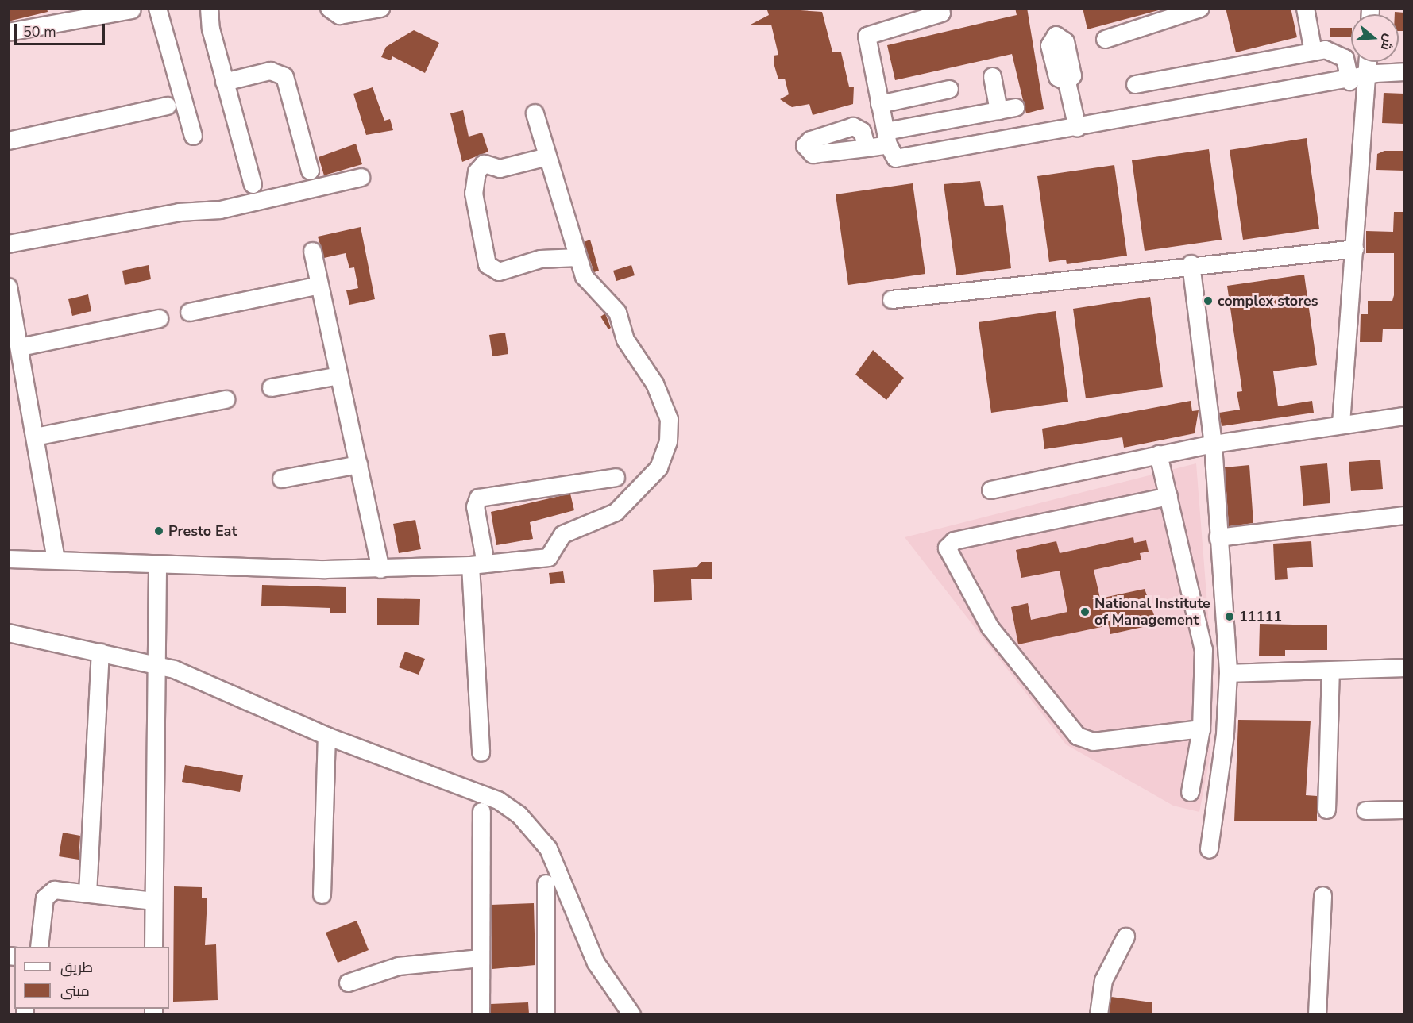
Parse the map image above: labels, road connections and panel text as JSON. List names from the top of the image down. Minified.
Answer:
{"places":["complex stores","Presto Eat","National Institute of Management","11111"],"legend":["طريق","مبنى"],"scale_bar":"50 m","north":"right"}
